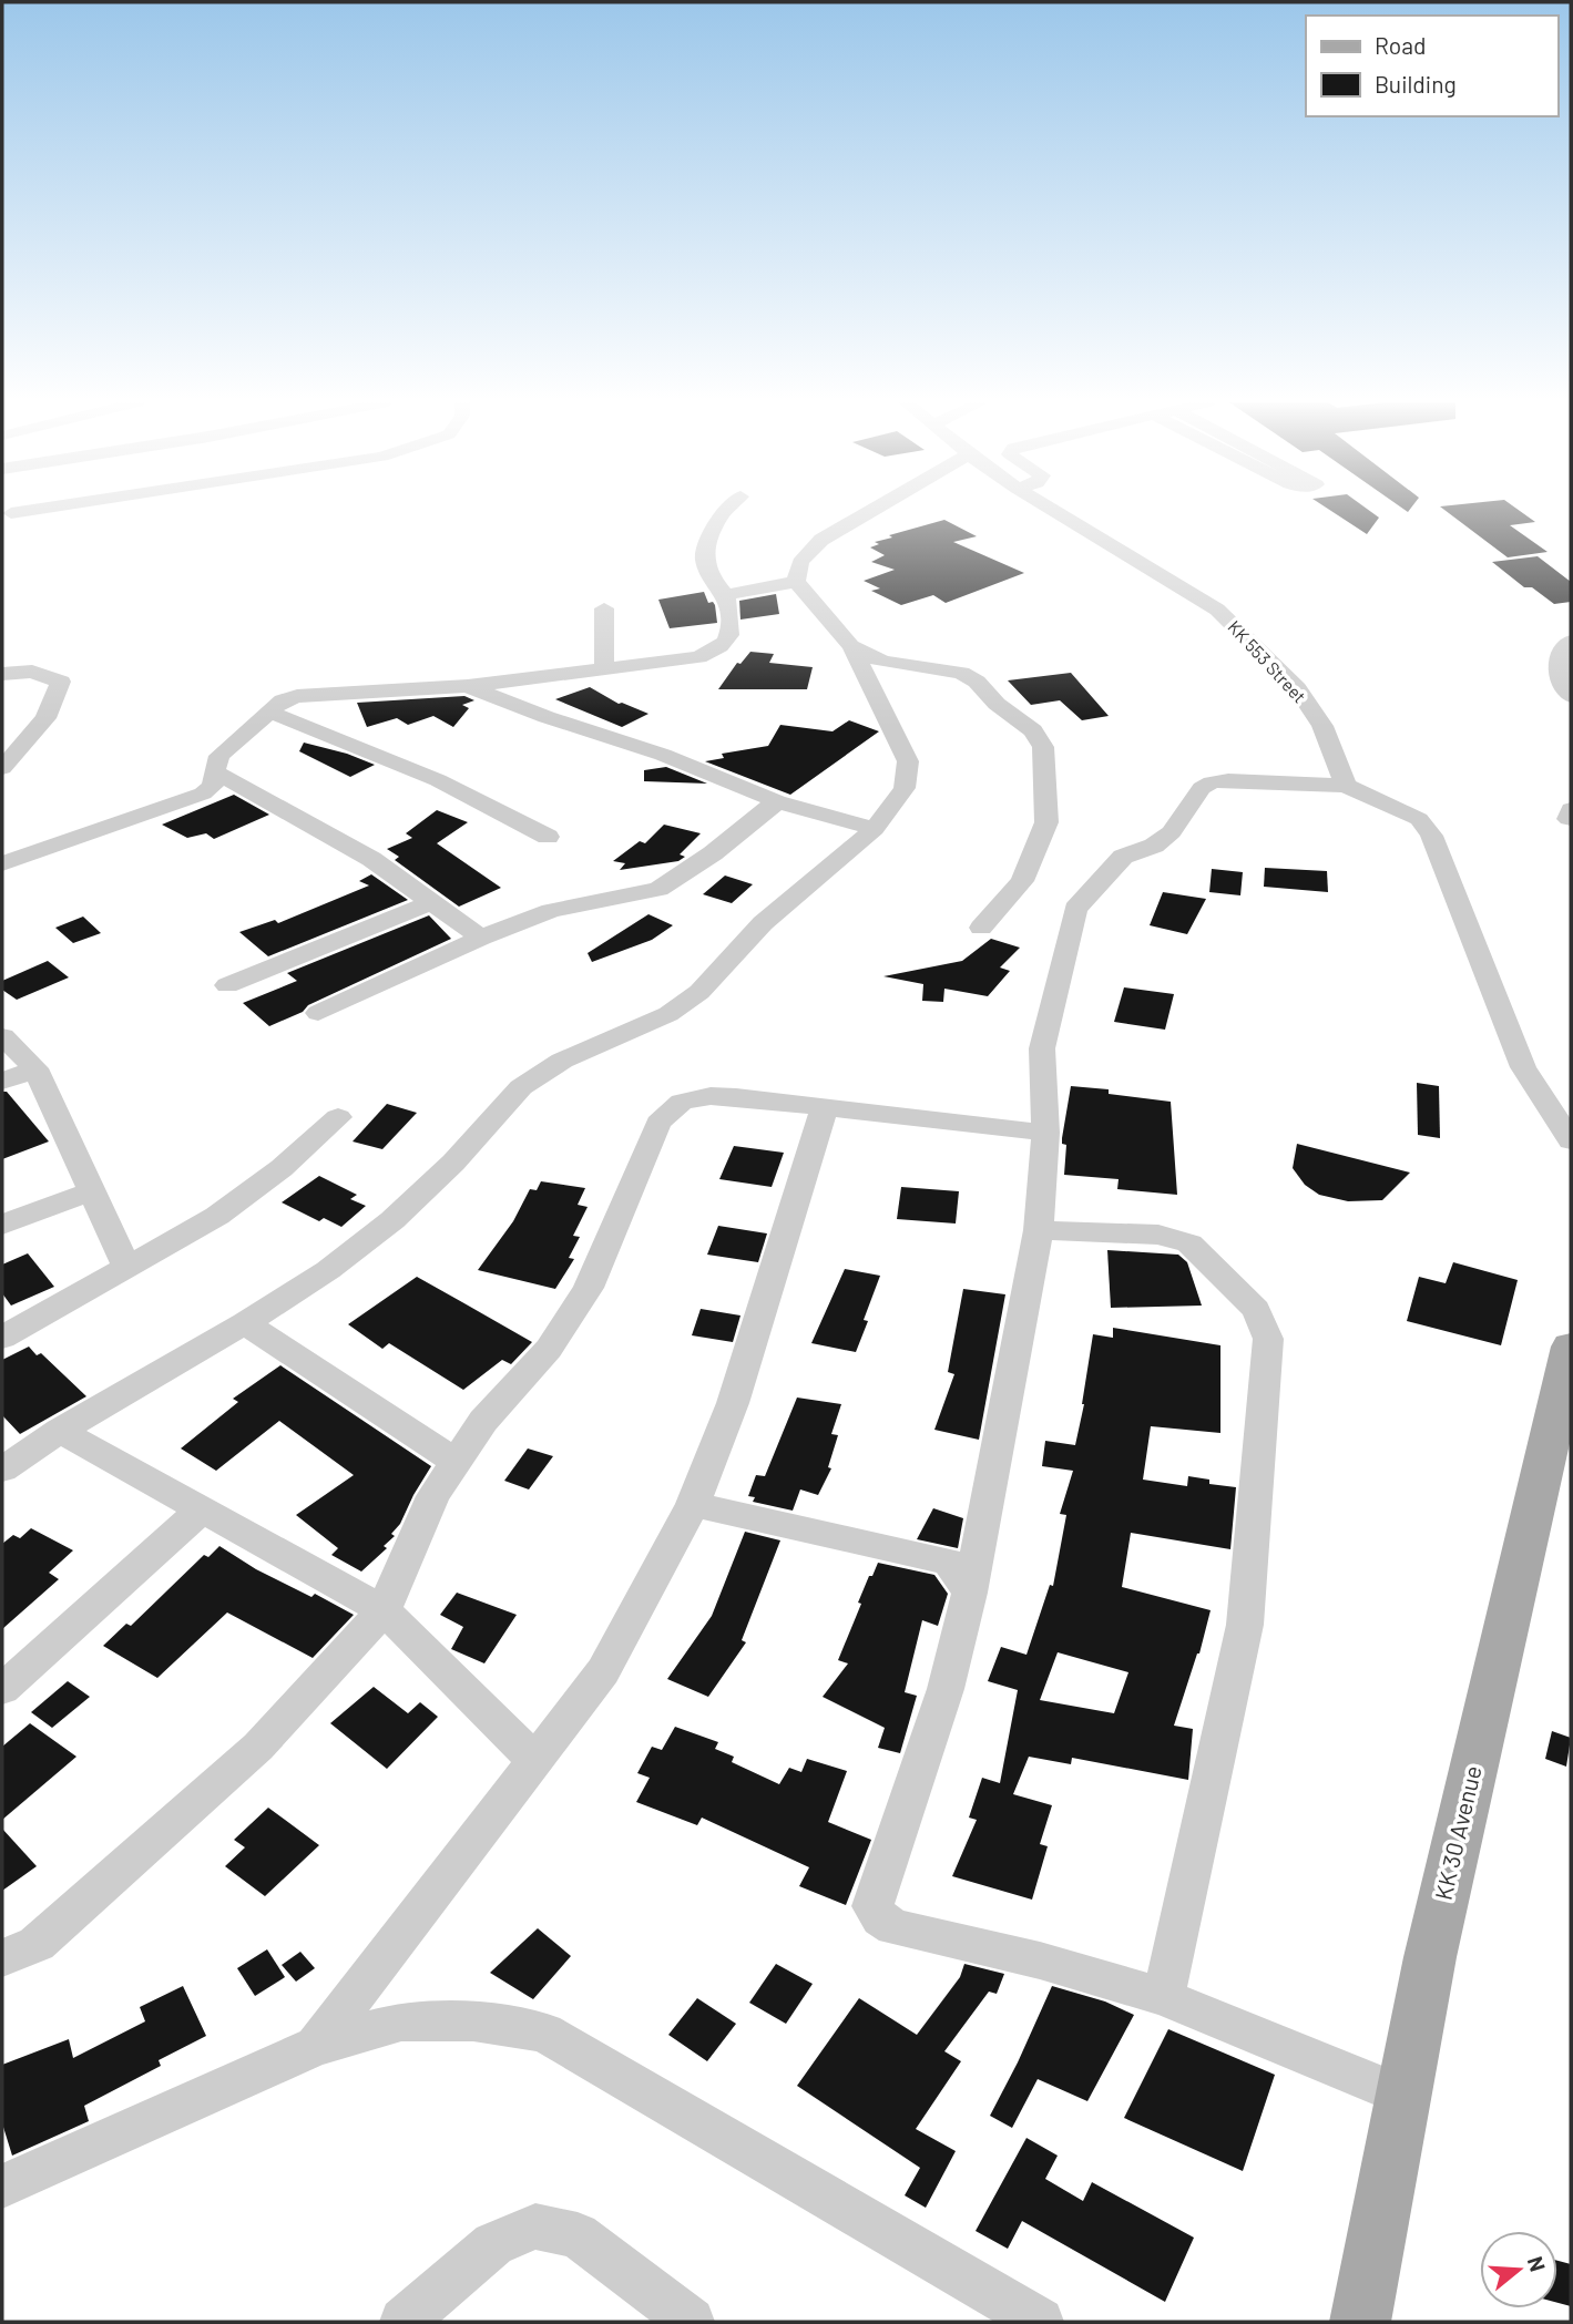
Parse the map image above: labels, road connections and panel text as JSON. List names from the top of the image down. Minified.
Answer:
{"streets":{"main road":["KK 30 Avenue"],"street":["KK 553 Street"]},"legend":["Road","Building"],"north":"right"}
